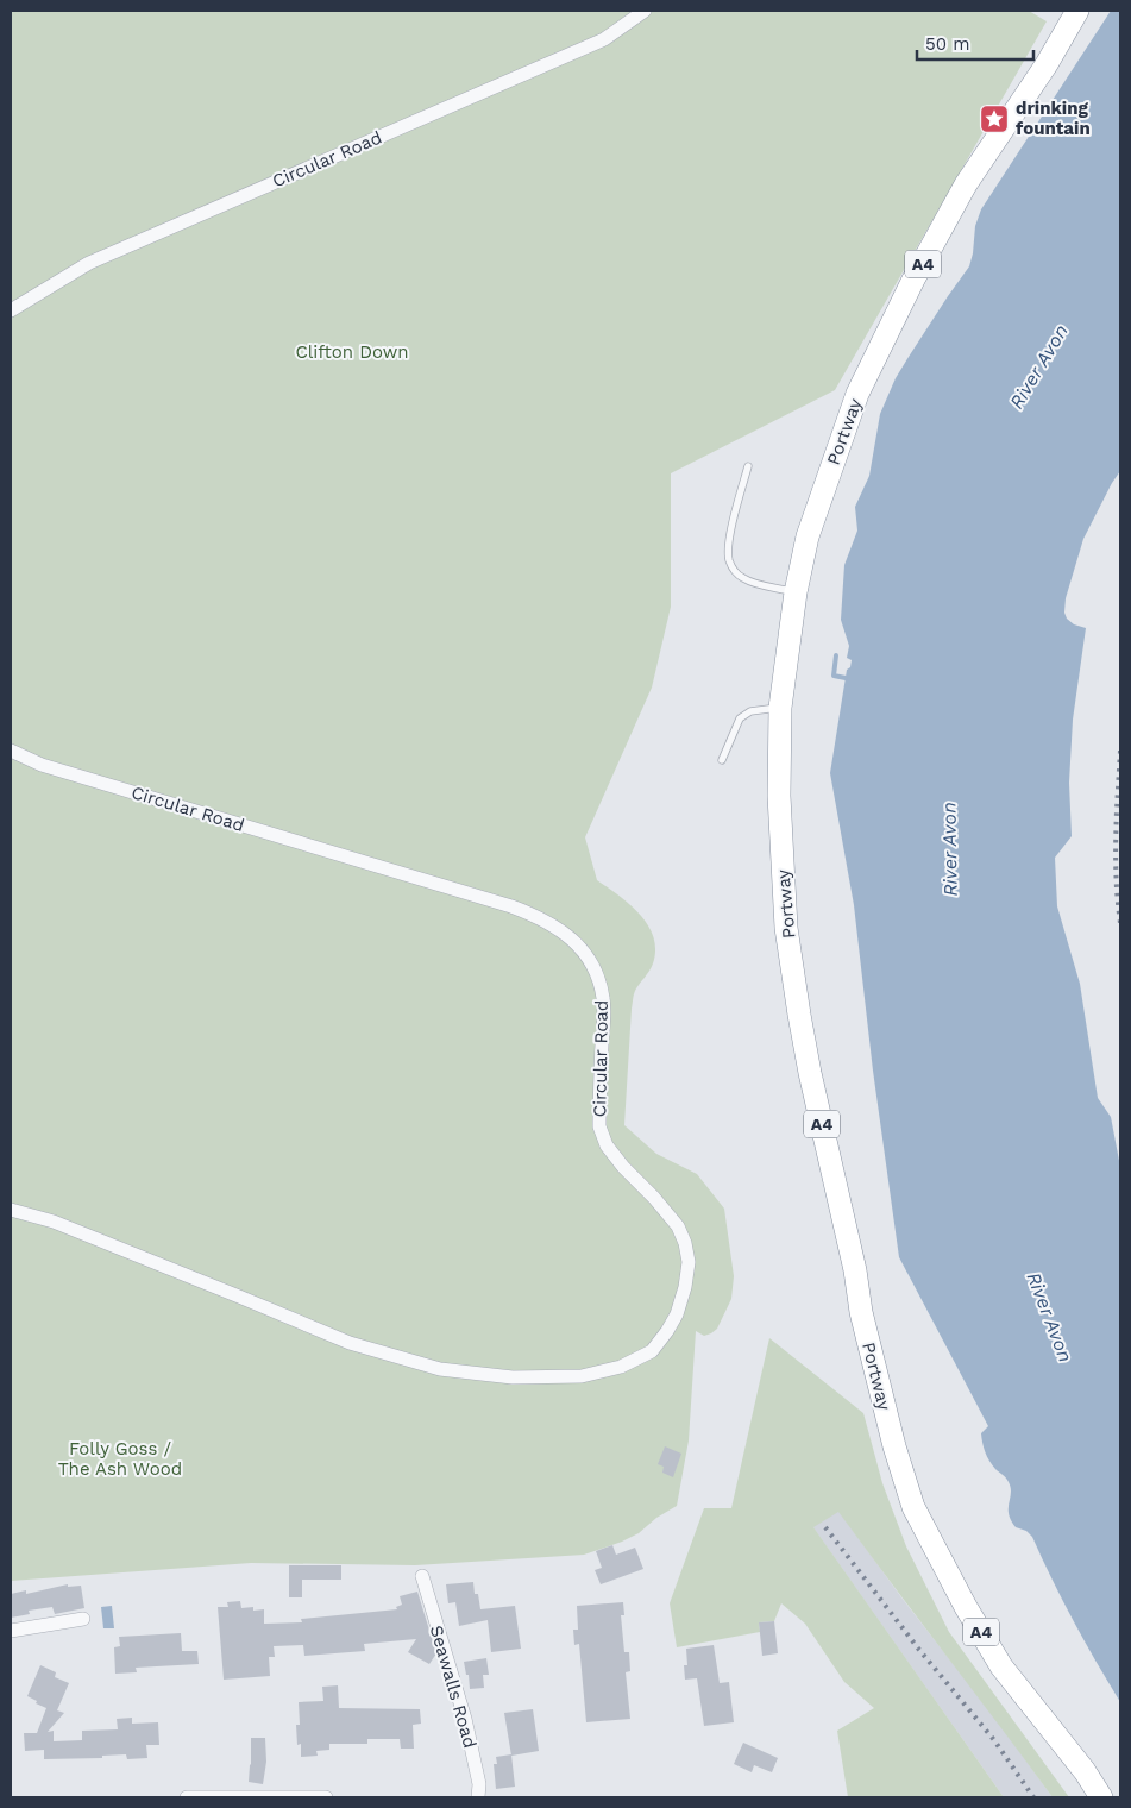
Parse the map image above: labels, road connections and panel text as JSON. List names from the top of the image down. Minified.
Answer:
{"streets":{"highway":["A4","Portway"],"street":["Circular Road","Seawalls Road"]},"water":["River Avon"],"parks":["Clifton Down","Folly Goss / The Ash Wood"],"places":{"place":["drinking fountain"]},"scale_bar":"50 m"}
